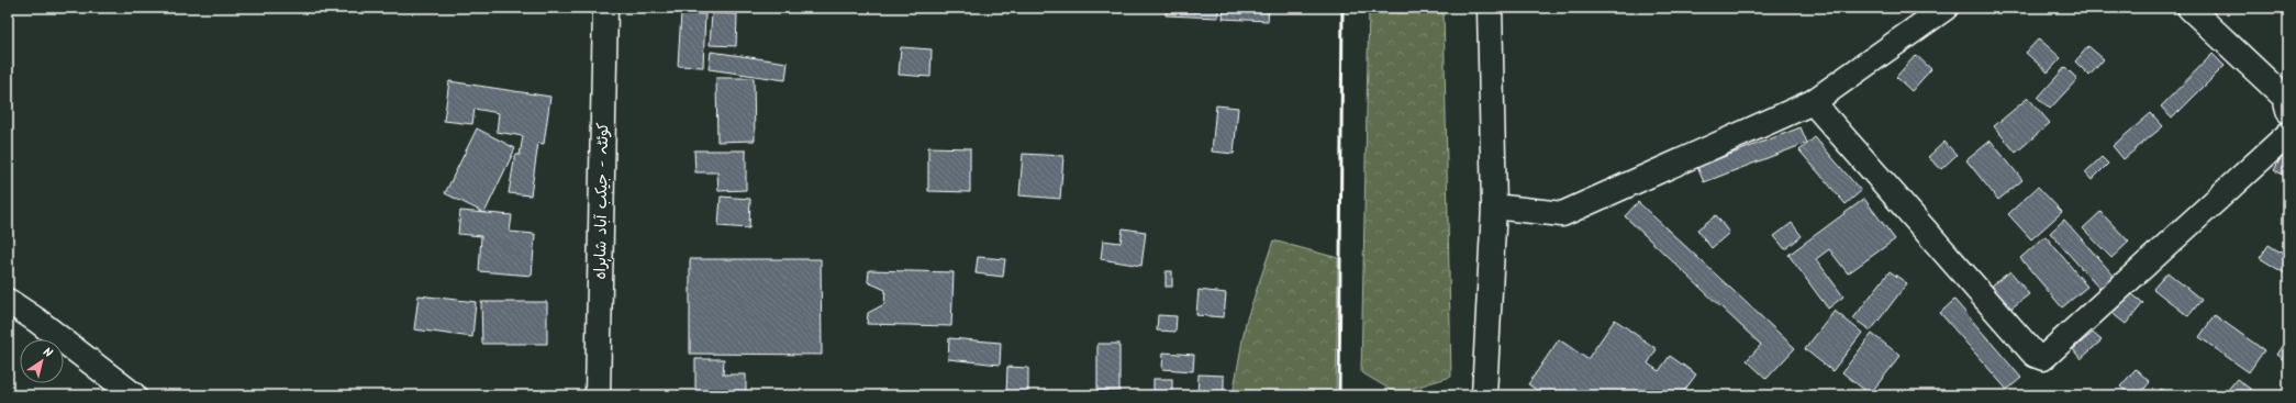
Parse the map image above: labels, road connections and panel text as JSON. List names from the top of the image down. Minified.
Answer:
{"streets":{"main road":["کوئٹہ - جیکب آباد شاہراہ"]},"north":"top right"}
